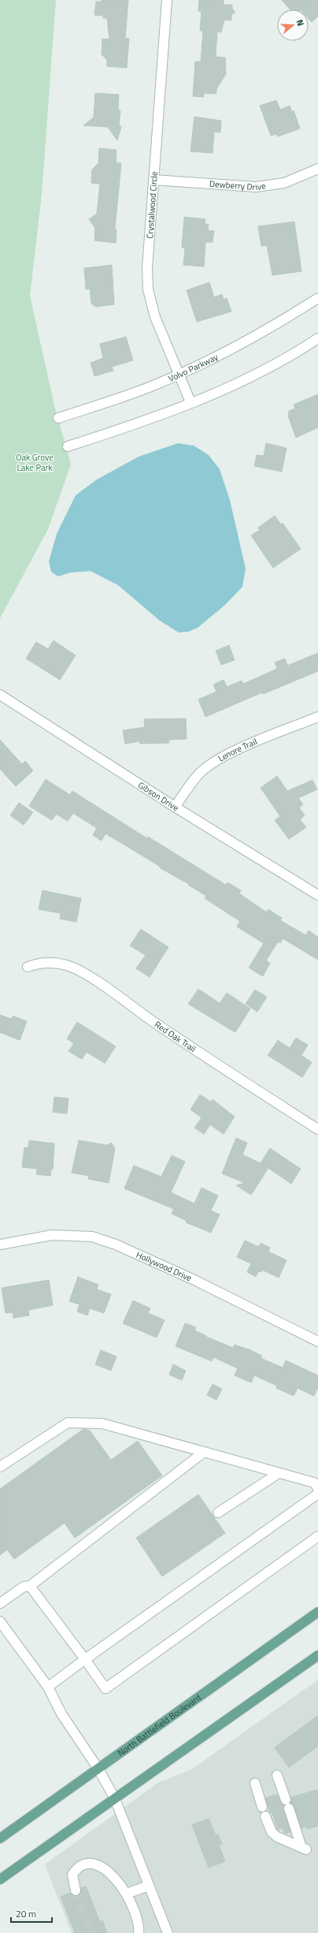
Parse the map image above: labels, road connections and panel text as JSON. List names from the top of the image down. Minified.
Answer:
{"streets":{"main road":["North Battlefield Boulevard"],"street":["Dewberry Drive","Crystalwood Circle","Volvo Parkway","Lenore Trail","Gibson Drive","Red Oak Trail","Hollywood Drive"]},"crossings":[["Dewberry Drive","Crystalwood Circle"],["Crystalwood Circle","Volvo Parkway"],["Lenore Trail","Gibson Drive"]],"parks":["Oak Grove Lake Park"],"scale_bar":"20 m","north":"right"}
